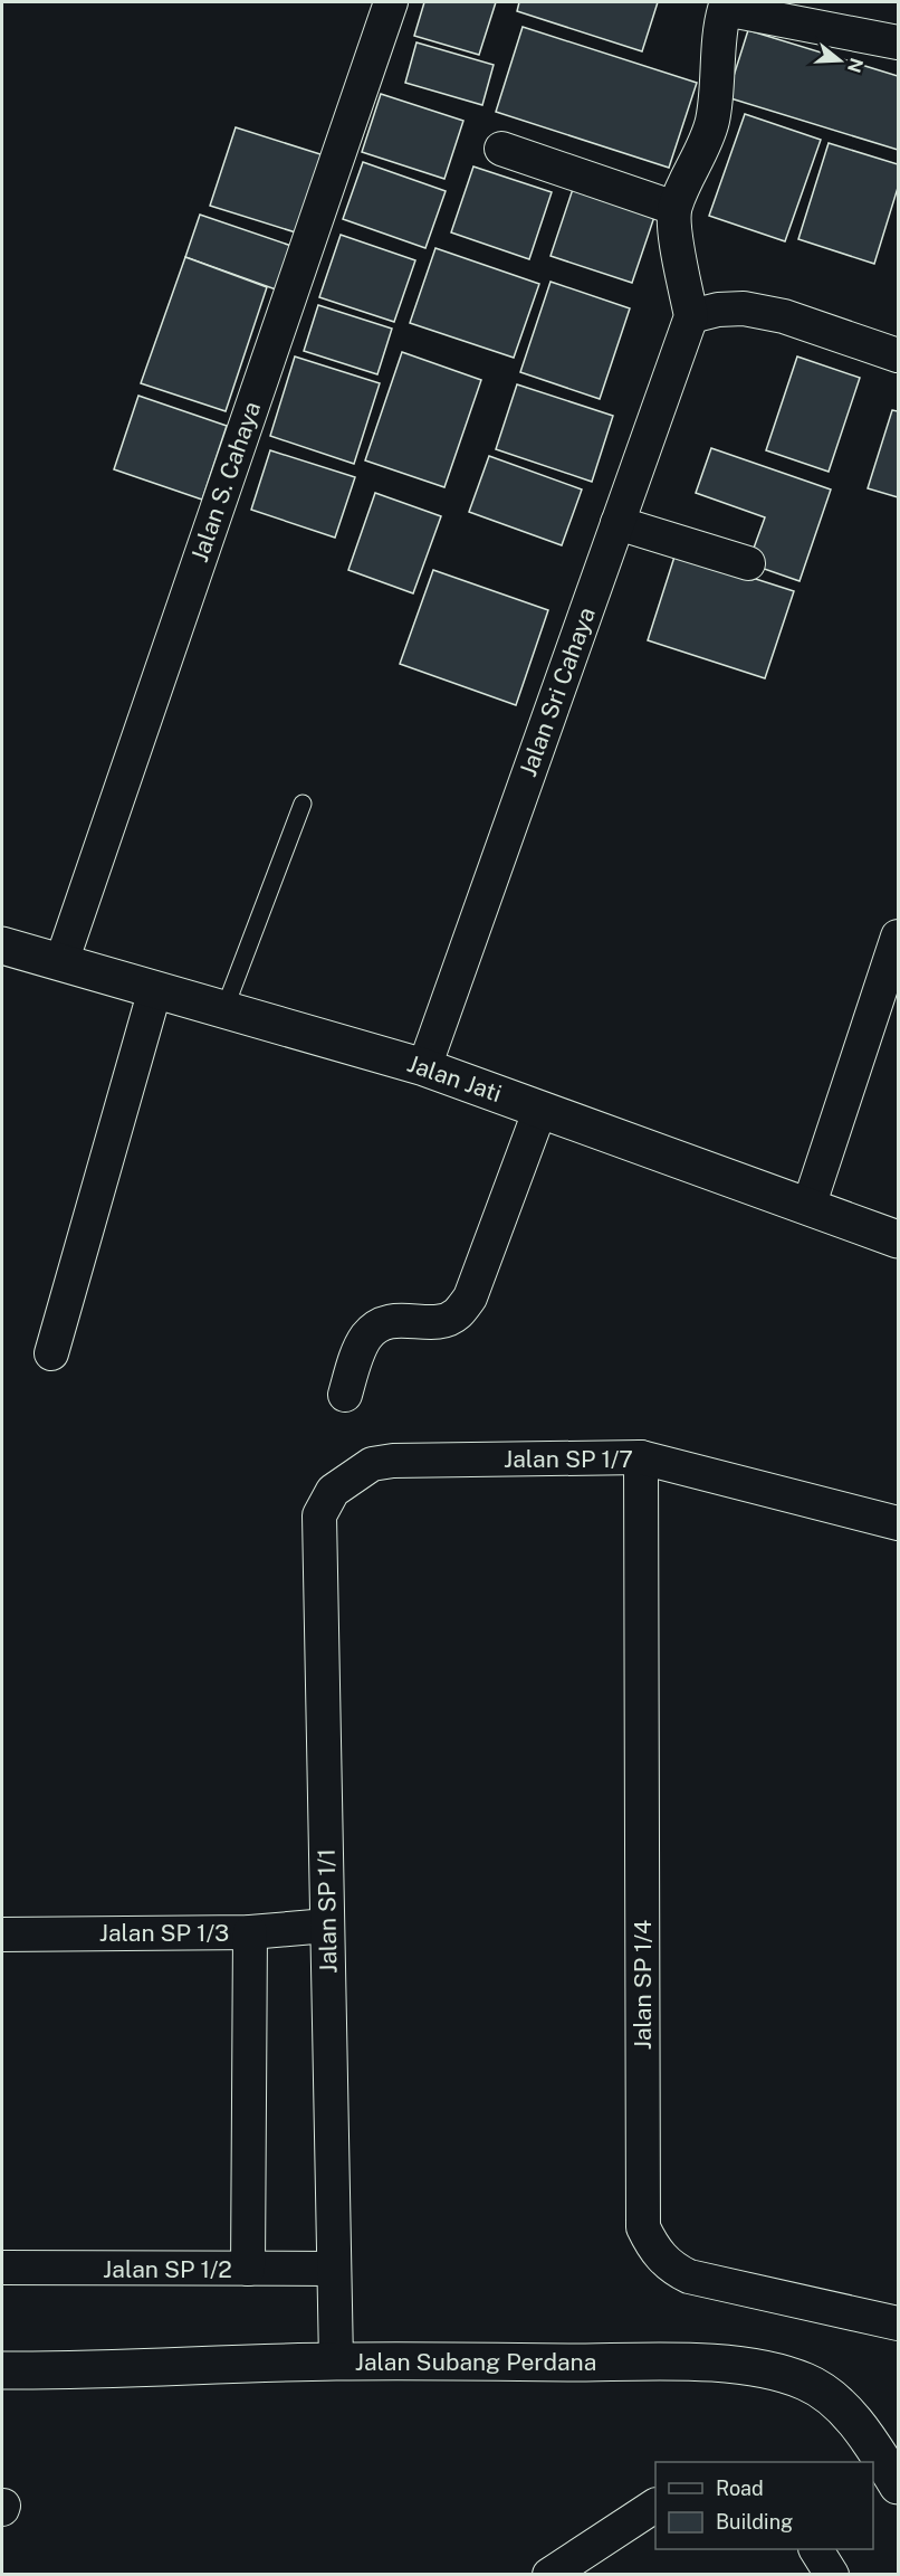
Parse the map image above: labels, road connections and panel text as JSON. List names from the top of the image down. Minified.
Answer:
{"streets":{"street":["Jalan S. Cahaya","Jalan Sri Cahaya","Jalan Jati","Jalan SP 1/7","Jalan SP 1/1","Jalan SP 1/3","Jalan SP 1/4","Jalan SP 1/2","Jalan Subang Perdana"]},"crossings":[["Jalan S. Cahaya","Jalan Jati"],["Jalan Sri Cahaya","Jalan Jati"],["Jalan SP 1/7","Jalan SP 1/1"],["Jalan SP 1/7","Jalan SP 1/4"],["Jalan SP 1/1","Jalan SP 1/3"],["Jalan SP 1/1","Jalan SP 1/2"],["Jalan SP 1/1","Jalan Subang Perdana"]],"legend":["Road","Building"],"north":"right"}
